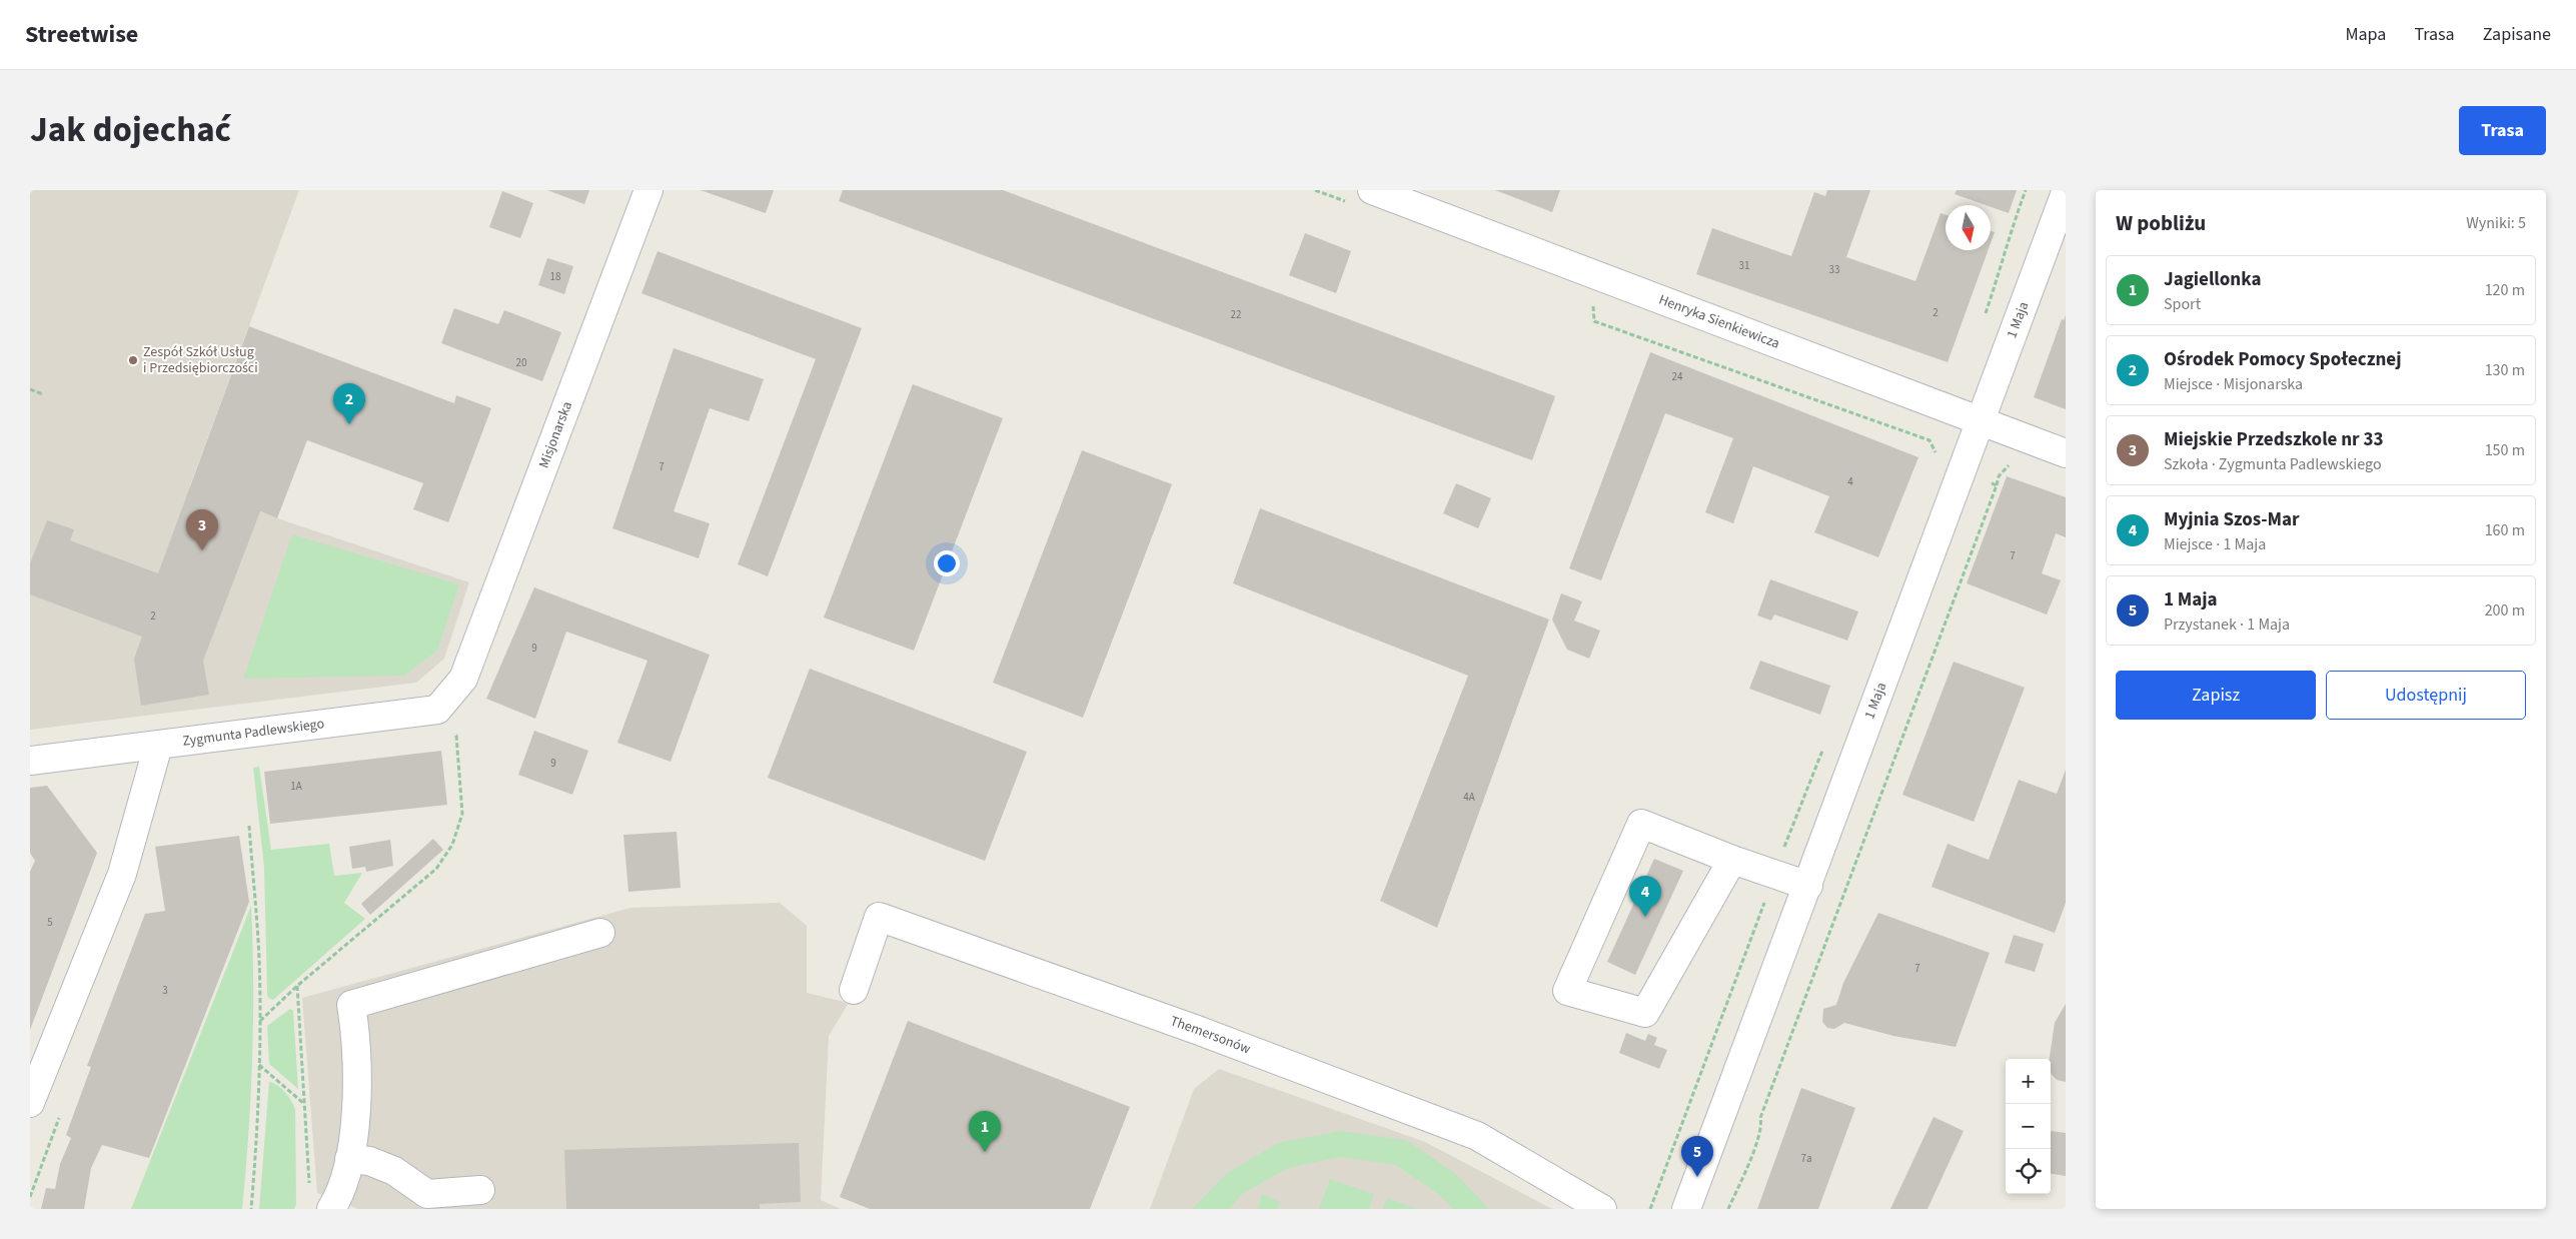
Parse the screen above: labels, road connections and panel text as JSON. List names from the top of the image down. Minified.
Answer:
{"streets":{"street":["Henryka Sienkiewicza","1 Maja","Misjonarska","Zygmunta Padlewskiego","Themersonów"]},"crossings":[["Henryka Sienkiewicza","1 Maja"],["Misjonarska","Zygmunta Padlewskiego"]],"places":["Zespół Szkół Usług i Przedsiębiorczości"],"house_numbers":["31","33","18","2","22","20","24","7","4","7","2","9","9","1A","4A","5","7","3","7a"],"north":"bottom","page":{"header":"Streetwise","nav":["Mapa","Trasa","Zapisane"],"title":"Jak dojechać","buttons":["Trasa",["Zapisz","Udostępnij"]],"heading":["W pobliżu","Wyniki: 5"],"list":[{"mark":"1","name":"Jagiellonka","note":"Sport","value":"120 m"},{"mark":"2","name":"Ośrodek Pomocy Społecznej","note":"Miejsce · Misjonarska","value":"130 m"},{"mark":"3","name":"Miejskie Przedszkole nr 33","note":"Szkoła · Zygmunta Padlewskiego","value":"150 m"},{"mark":"4","name":"Myjnia Szos-Mar","note":"Miejsce · 1 Maja","value":"160 m"},{"mark":"5","name":"1 Maja","note":"Przystanek · 1 Maja","value":"200 m"}],"pins":["2","3","4","1","5"],"map_buttons":["+","−"]}}
